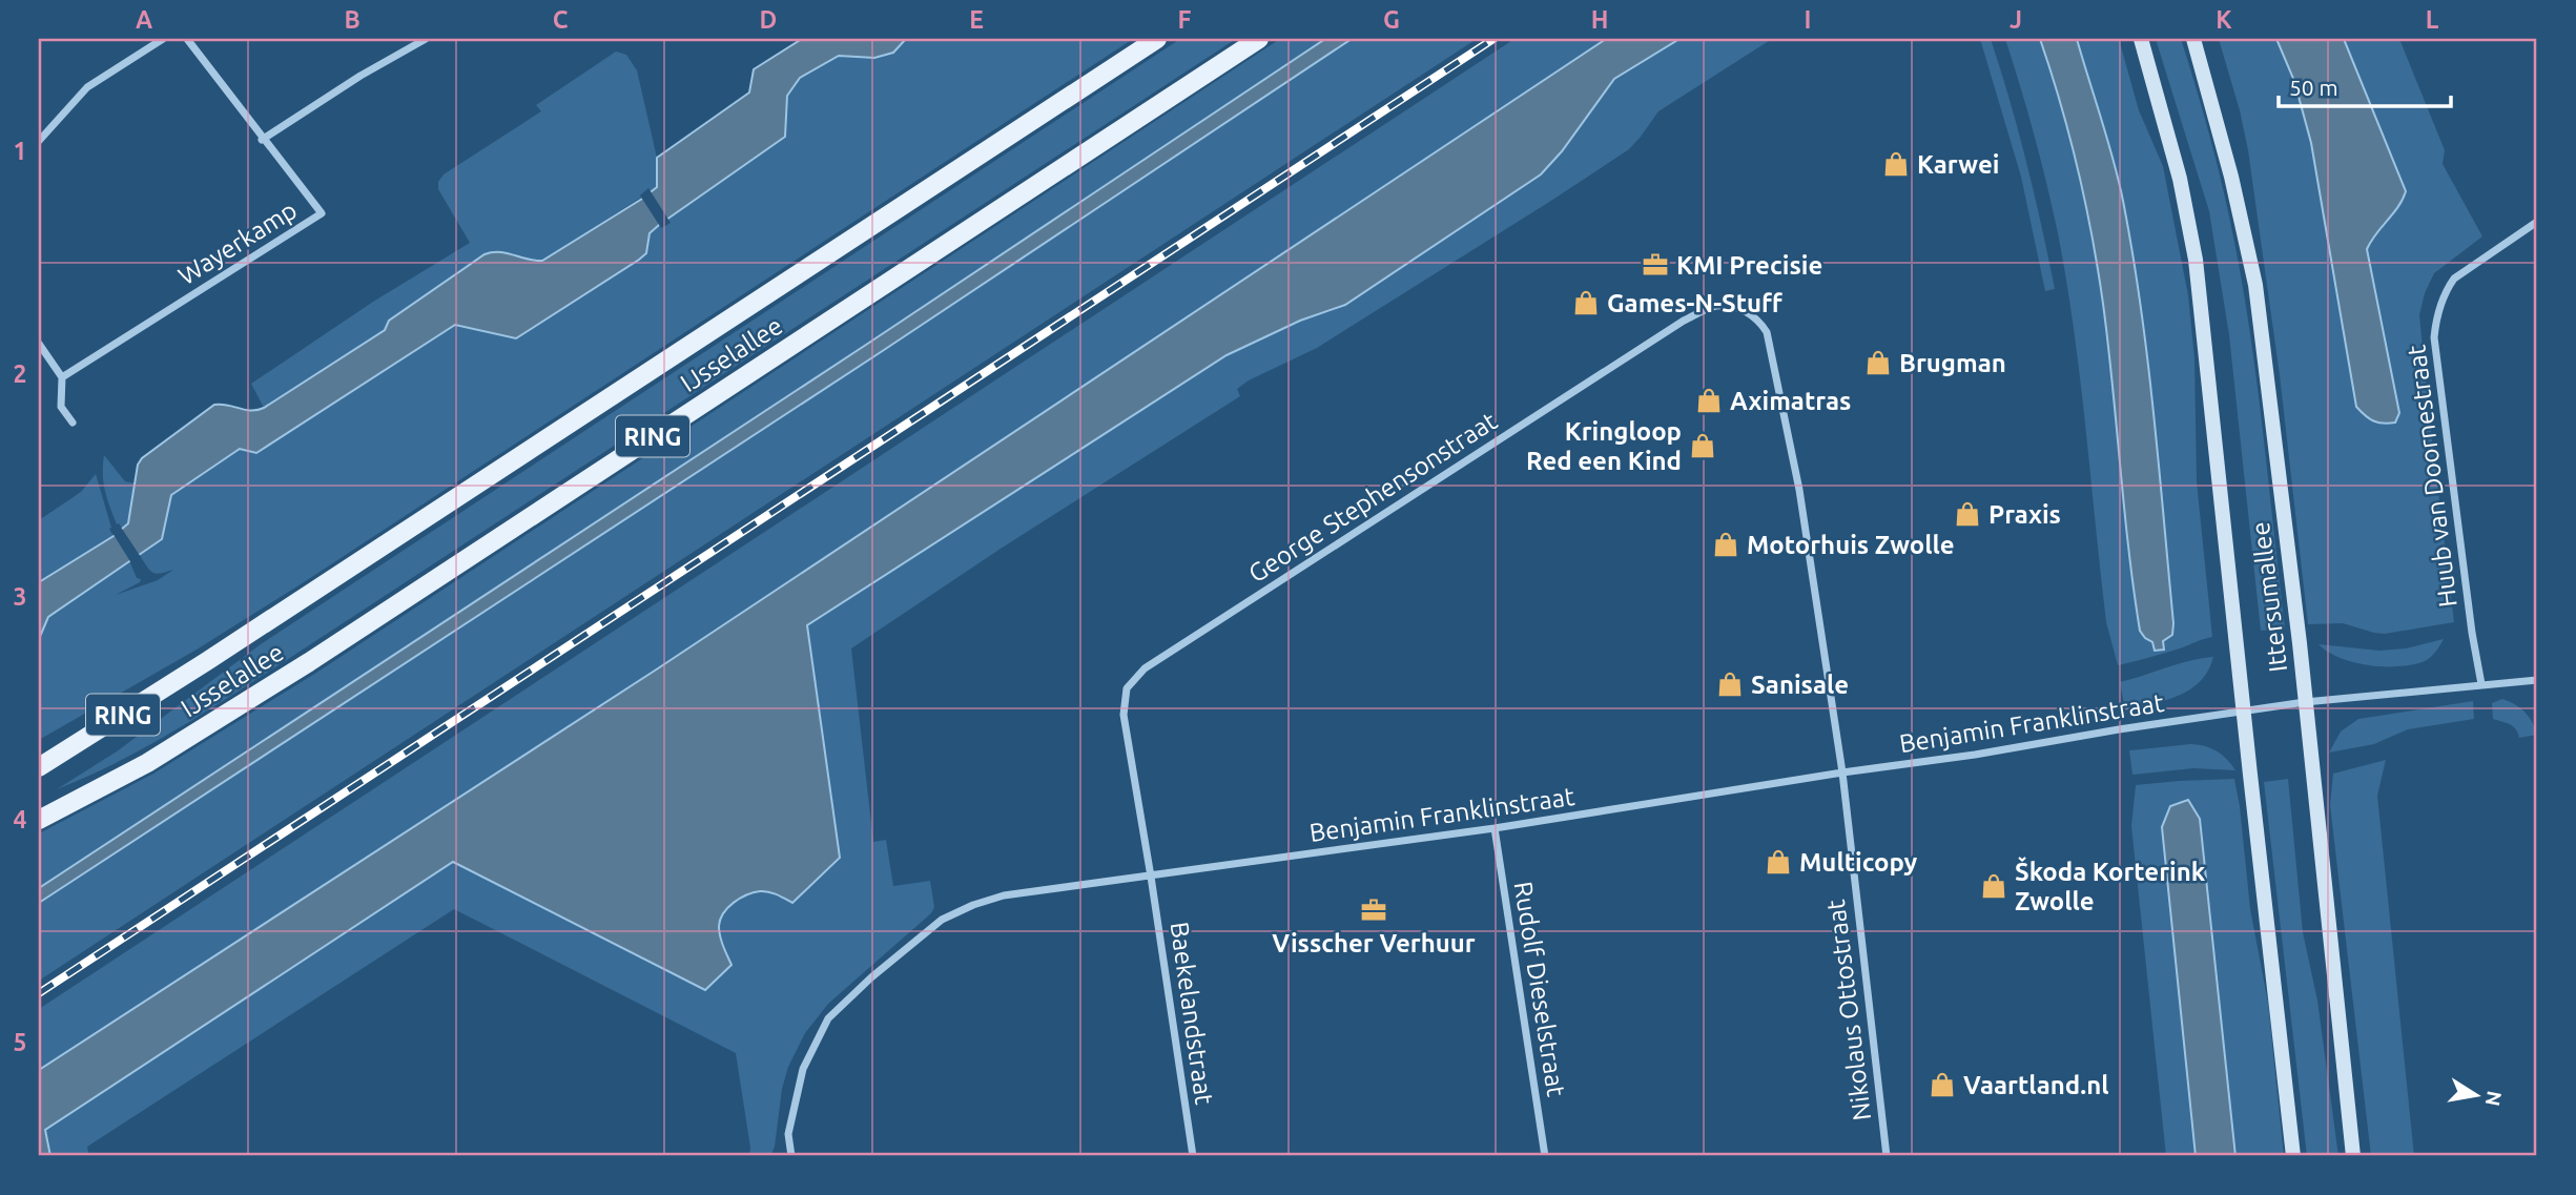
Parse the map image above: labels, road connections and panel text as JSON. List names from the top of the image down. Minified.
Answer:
{"streets":{"main road":["IJsselallee","RING","Ittersumallee"],"street":["Wayerkamp","Huub van Doornestraat","George Stephensonstraat","Benjamin Franklinstraat","Rudolf Dieselstraat","Nikolaus Ottostraat","Baekelandstraat"]},"crossings":[["Huub van Doornestraat","Benjamin Franklinstraat"],["George Stephensonstraat","Benjamin Franklinstraat"],["George Stephensonstraat","Nikolaus Ottostraat"],["George Stephensonstraat","Baekelandstraat"],["Ittersumallee","Benjamin Franklinstraat"],["Benjamin Franklinstraat","Rudolf Dieselstraat"],["Benjamin Franklinstraat","Nikolaus Ottostraat"],["Benjamin Franklinstraat","Baekelandstraat"]],"places":{"shop":["Karwei","Games-N-Stuff","Brugman","Aximatras","Kringloop Red een Kind","Praxis","Motorhuis Zwolle","Sanisale","Multicopy","Škoda Korterink Zwolle","Vaartland.nl"],"office":["KMI Precisie","Visscher Verhuur"]},"scale_bar":"50 m","north":"right","grid":{"columns":["A","B","C","D","E","F","G","H","I","J","K","L"],"rows":["1","2","3","4","5"]}}
